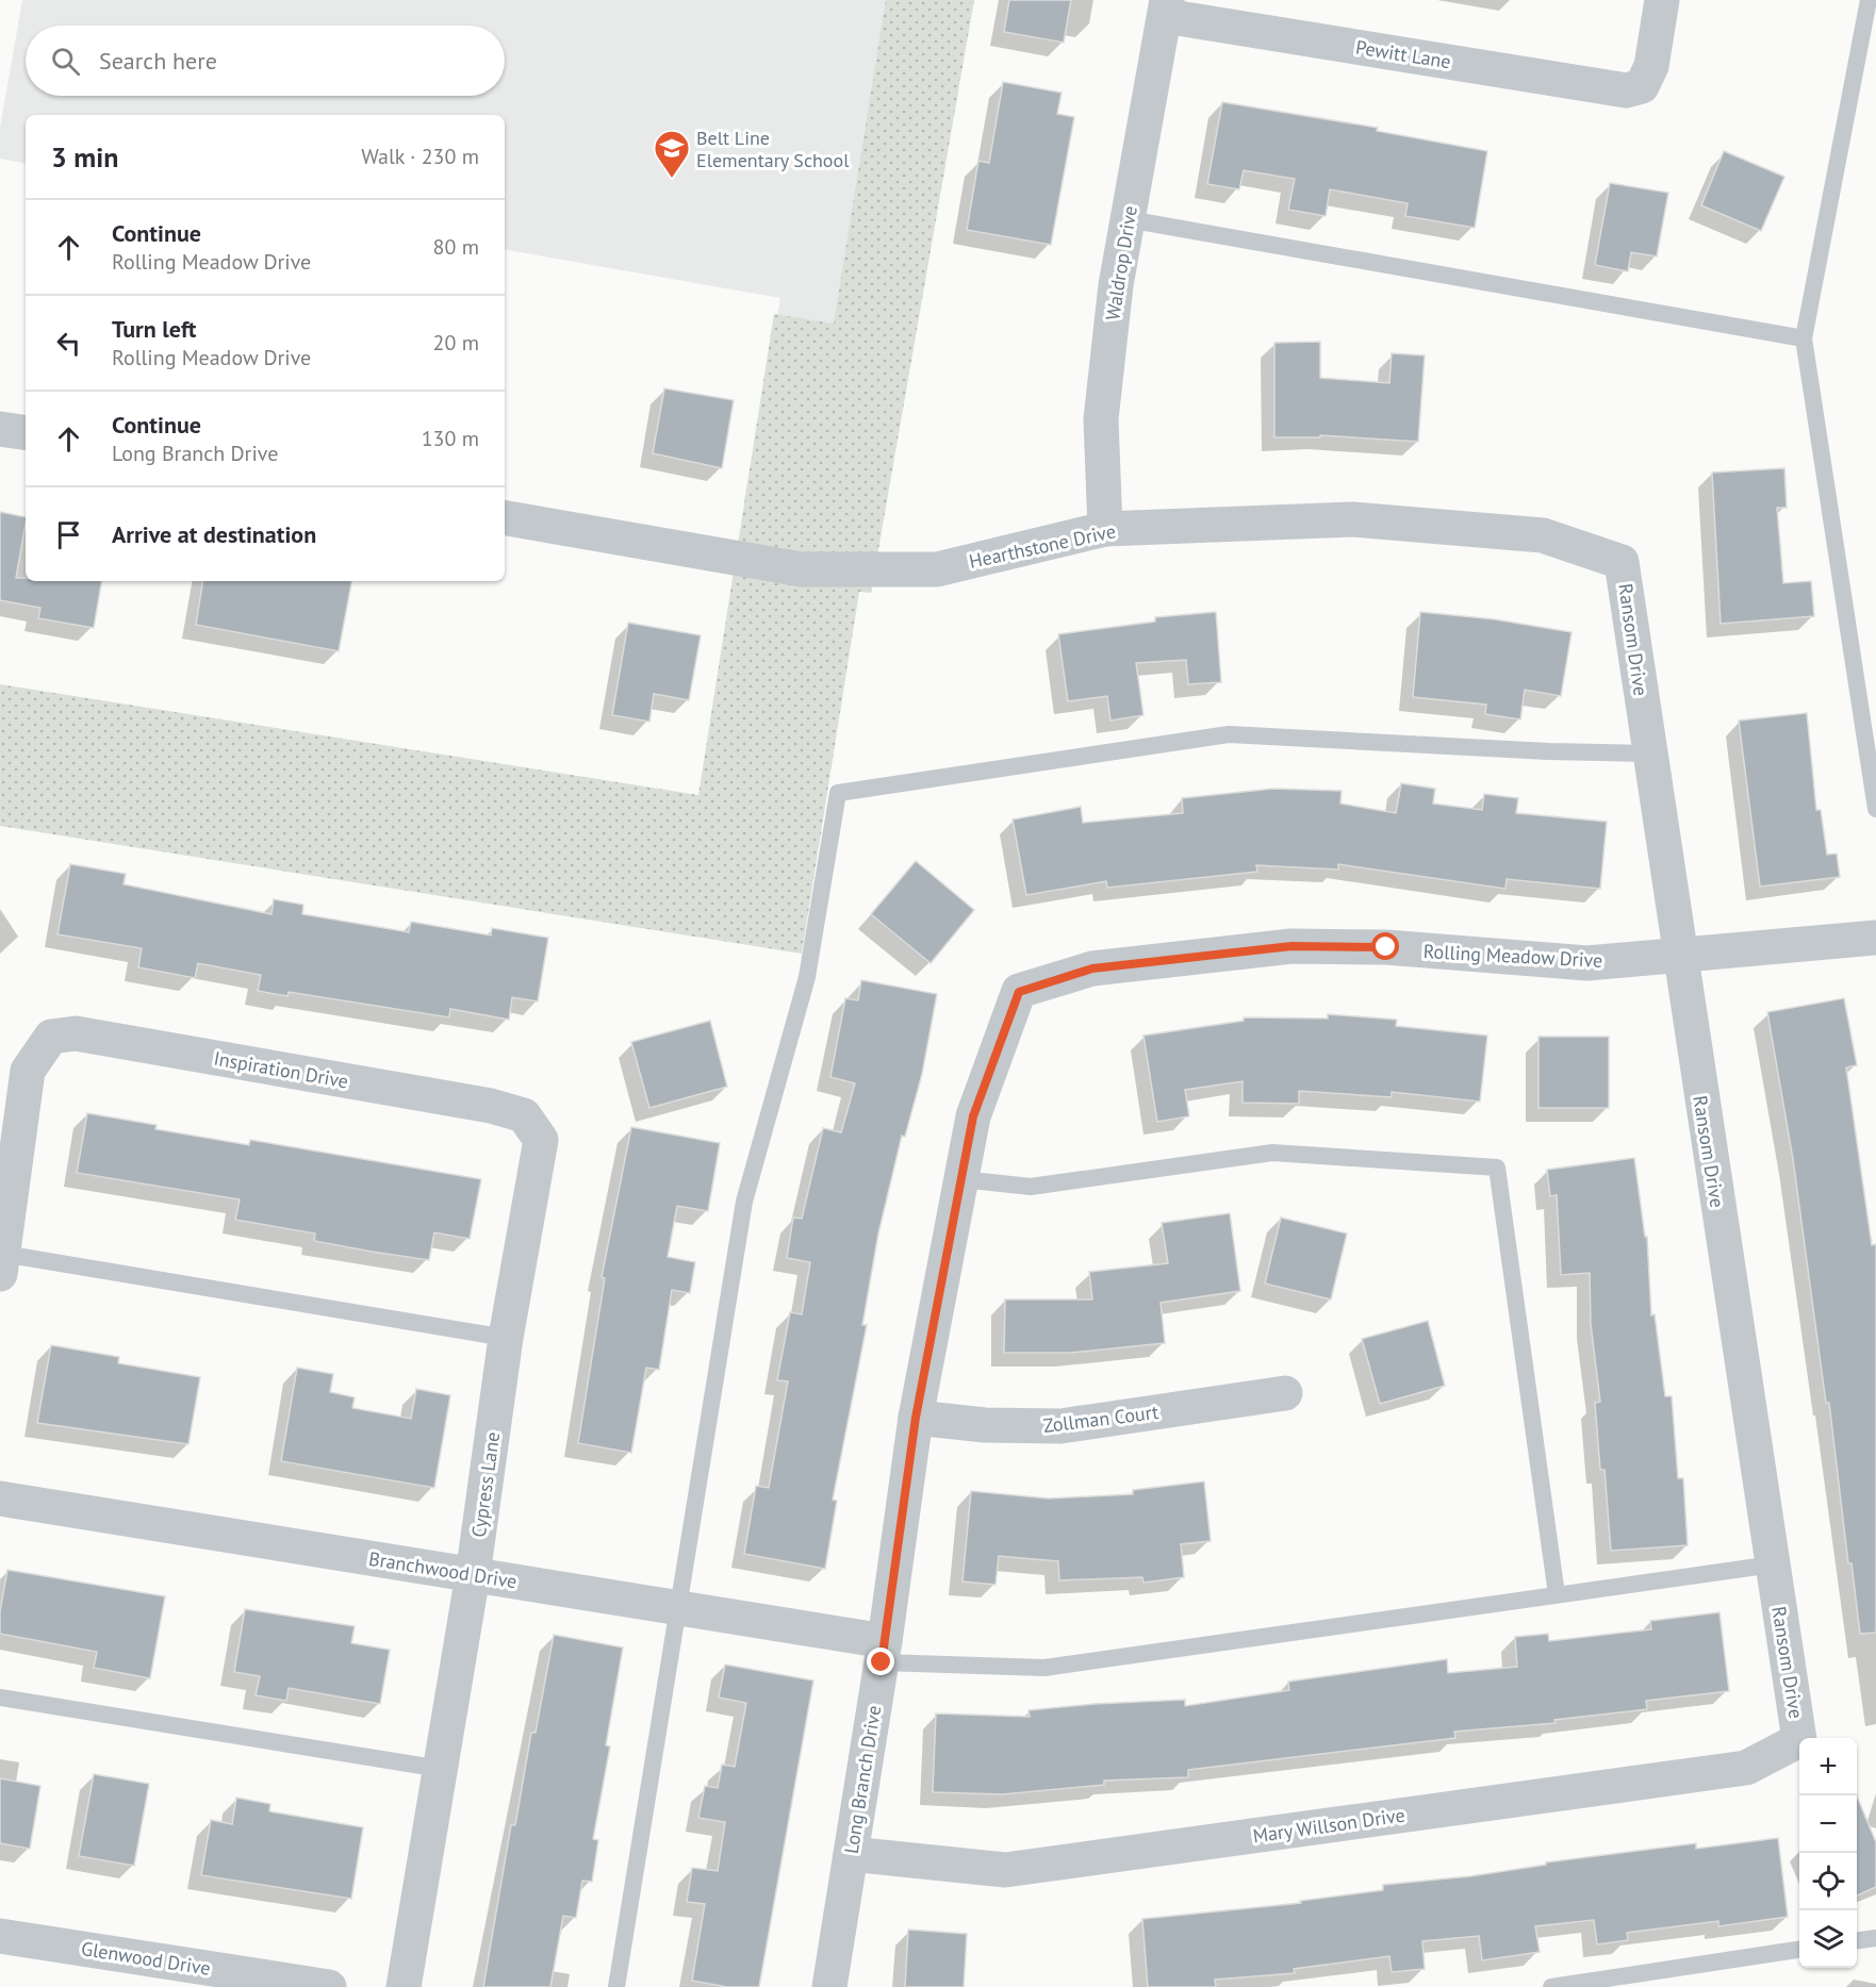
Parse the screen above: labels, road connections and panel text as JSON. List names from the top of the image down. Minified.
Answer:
{"streets":{"street":["Pewitt Lane","Waldrop Drive","Hearthstone Drive","Ransom Drive","Rolling Meadow Drive","Inspiration Drive","Zollman Court","Cypress Lane","Branchwood Drive","Long Branch Drive","Mary Willson Drive","Glenwood Drive"]},"crossings":[["Pewitt Lane","Waldrop Drive"],["Waldrop Drive","Hearthstone Drive"],["Hearthstone Drive","Ransom Drive"],["Ransom Drive","Rolling Meadow Drive"],["Ransom Drive","Mary Willson Drive"],["Rolling Meadow Drive","Long Branch Drive"],["Inspiration Drive","Cypress Lane"],["Zollman Court","Long Branch Drive"],["Cypress Lane","Branchwood Drive"],["Branchwood Drive","Long Branch Drive"],["Long Branch Drive","Mary Willson Drive"]],"places":{"school or university":["Belt Line Elementary School"]},"page":{"search":"Search here","heading":["3 min","Walk · 230 m"],"list":[["Continue","Rolling Meadow Drive","80 m"],["Turn left","Rolling Meadow Drive","20 m"],["Continue","Long Branch Drive","130 m"],"Arrive at destination"],"map_buttons":["+","−"]}}
